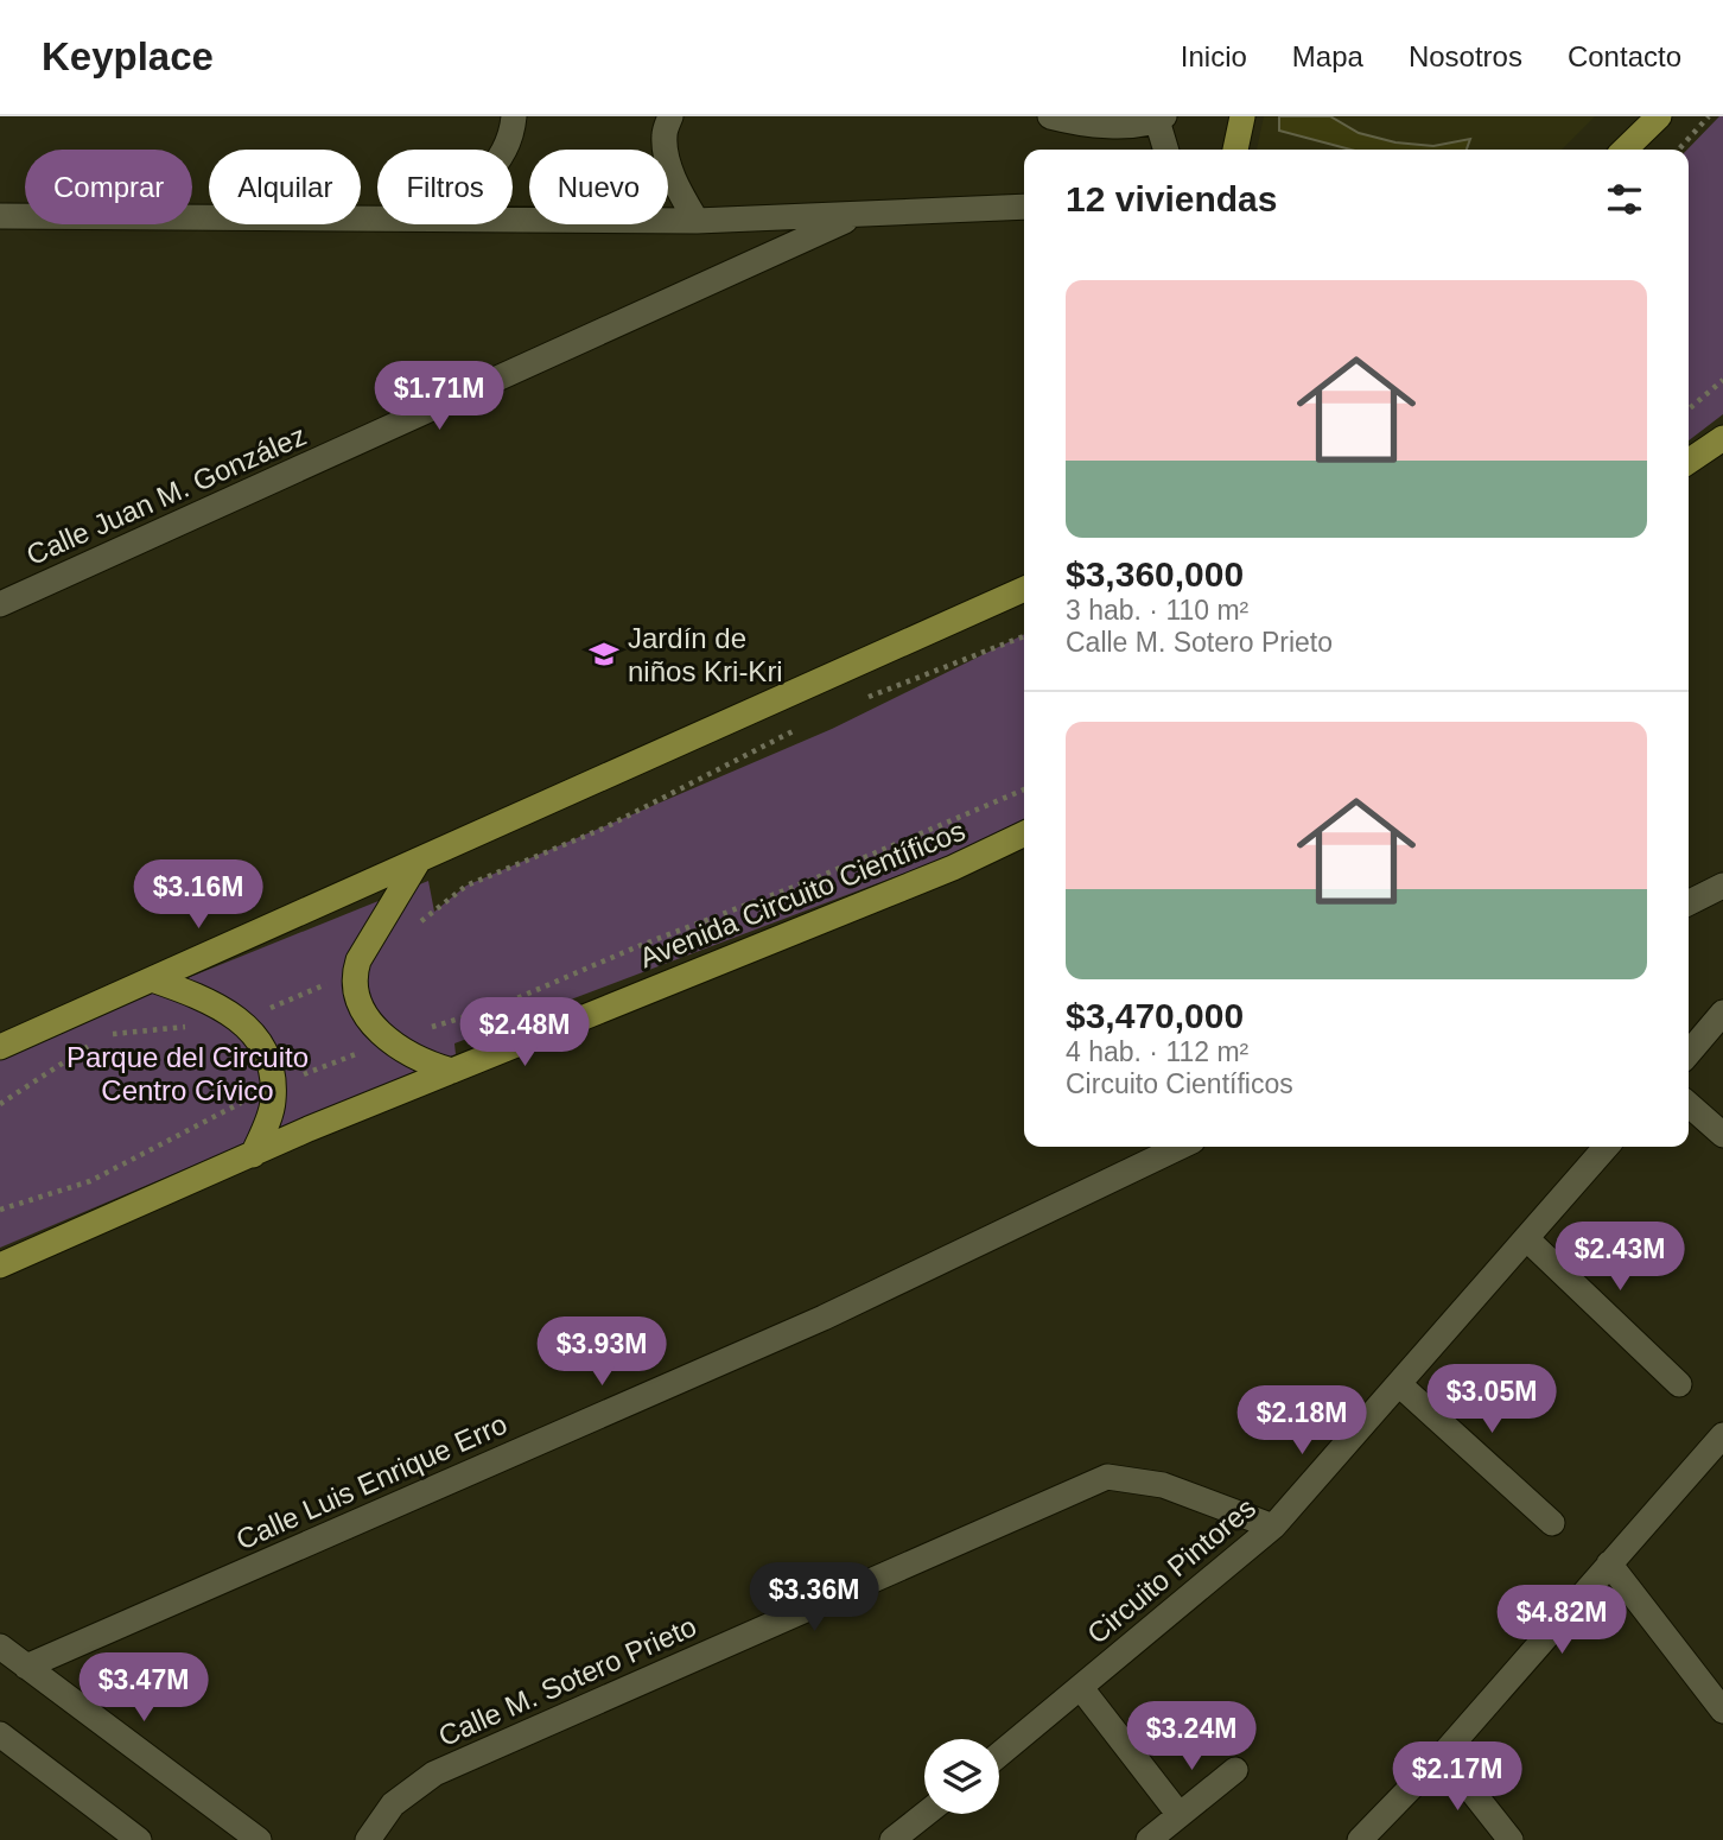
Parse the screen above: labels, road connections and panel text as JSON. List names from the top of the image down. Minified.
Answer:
{"streets":{"main road":["Avenida Circuito Científicos"],"street":["Calle Juan M. González","Calle Luis Enrique Erro","Circuito Pintores","Calle M. Sotero Prieto"]},"crossings":[["Circuito Pintores","Calle M. Sotero Prieto"]],"parks":["Parque del Circuito Centro Cívico"],"places":{"school or university":["Jardín de niños Kri-Kri"]},"page":{"header":"Keyplace","nav":["Inicio","Mapa","Nosotros","Contacto"],"chip":["Comprar","Alquilar","Filtros","Nuevo"],"heading":"12 viviendas","list":[{"name":"$3,360,000","note":"3 hab. · 110 m² · Calle M. Sotero Prieto"},{"name":"$3,470,000","note":"4 hab. · 112 m² · Circuito Científicos"}],"price":["$1.71M","$3.16M","$2.48M","$2.43M","$3.93M","$3.05M","$2.18M","$3.36M","$4.82M","$3.47M","$3.24M","$2.17M"]}}
